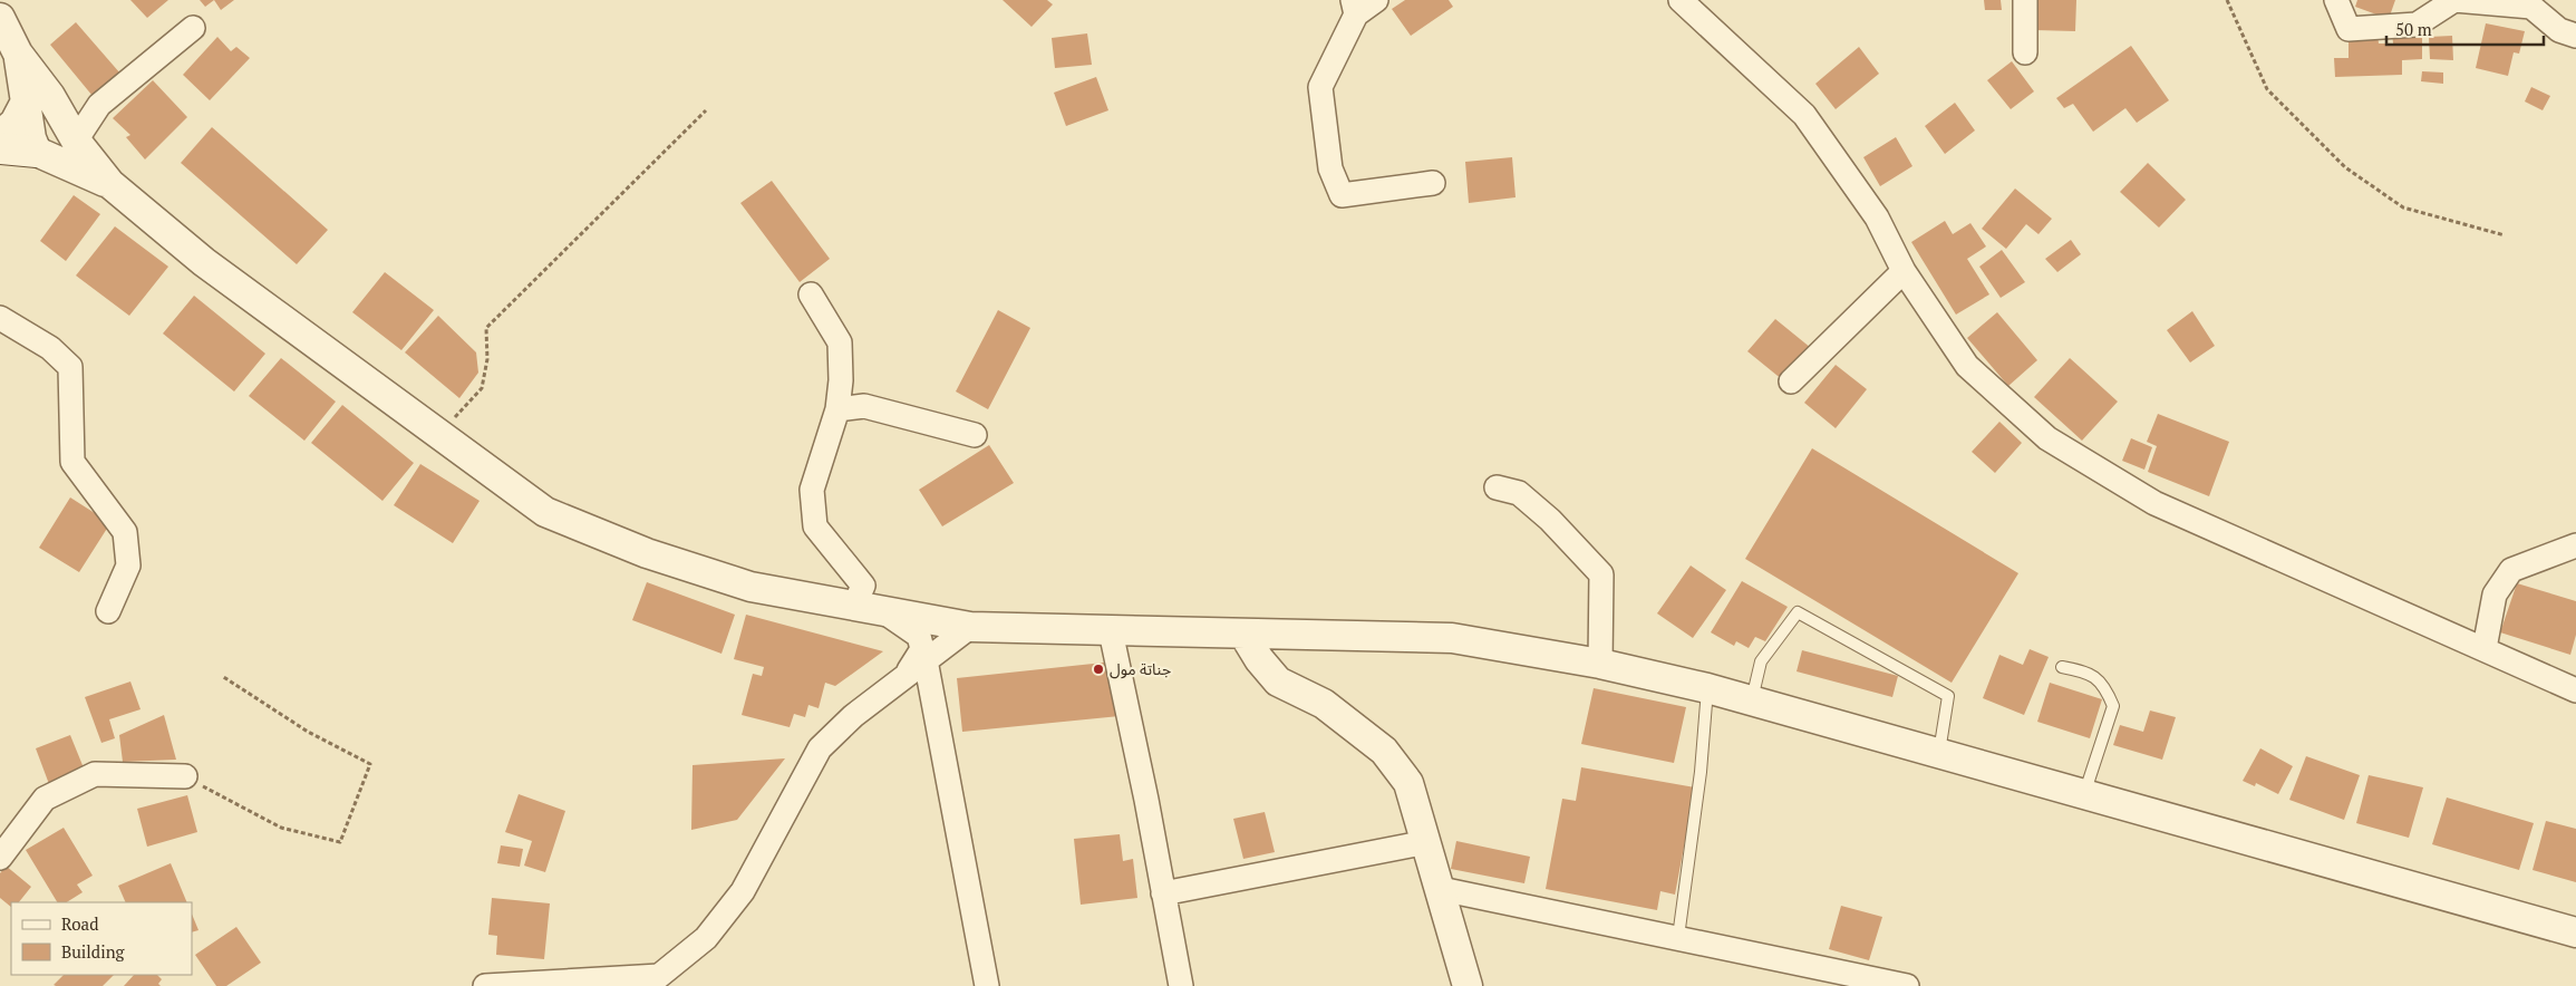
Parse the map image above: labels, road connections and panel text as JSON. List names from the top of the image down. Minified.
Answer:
{"places":["جناتة مول"],"legend":["Road","Building"],"scale_bar":"50 m"}
